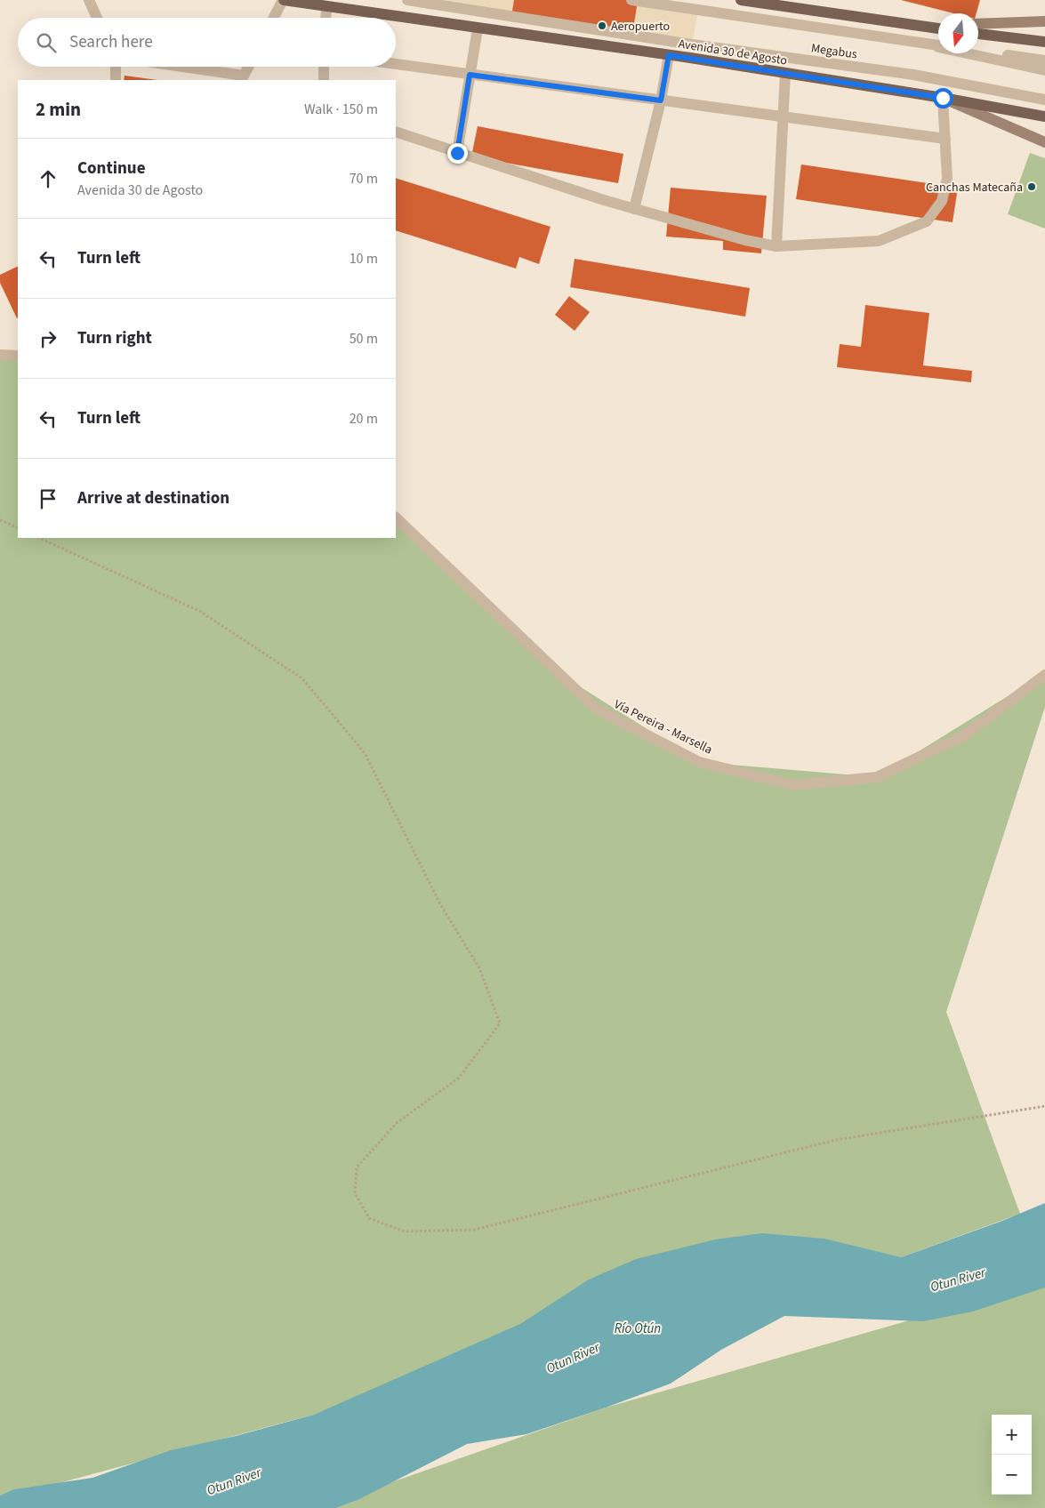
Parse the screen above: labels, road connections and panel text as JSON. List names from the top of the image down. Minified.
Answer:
{"streets":{"main road":["Avenida 30 de Agosto"],"street":["Megabus","Vía Pereira - Marsella"]},"water":["Otun River","Río Otún"],"places":["Aeropuerto","Canchas Matecaña"],"north":"bottom","page":{"search":"Search here","heading":["2 min","Walk · 150 m"],"list":[["Continue","Avenida 30 de Agosto","70 m"],["Turn left","10 m"],["Turn right","50 m"],["Turn left","20 m"],"Arrive at destination"],"map_buttons":["+","−"]}}
